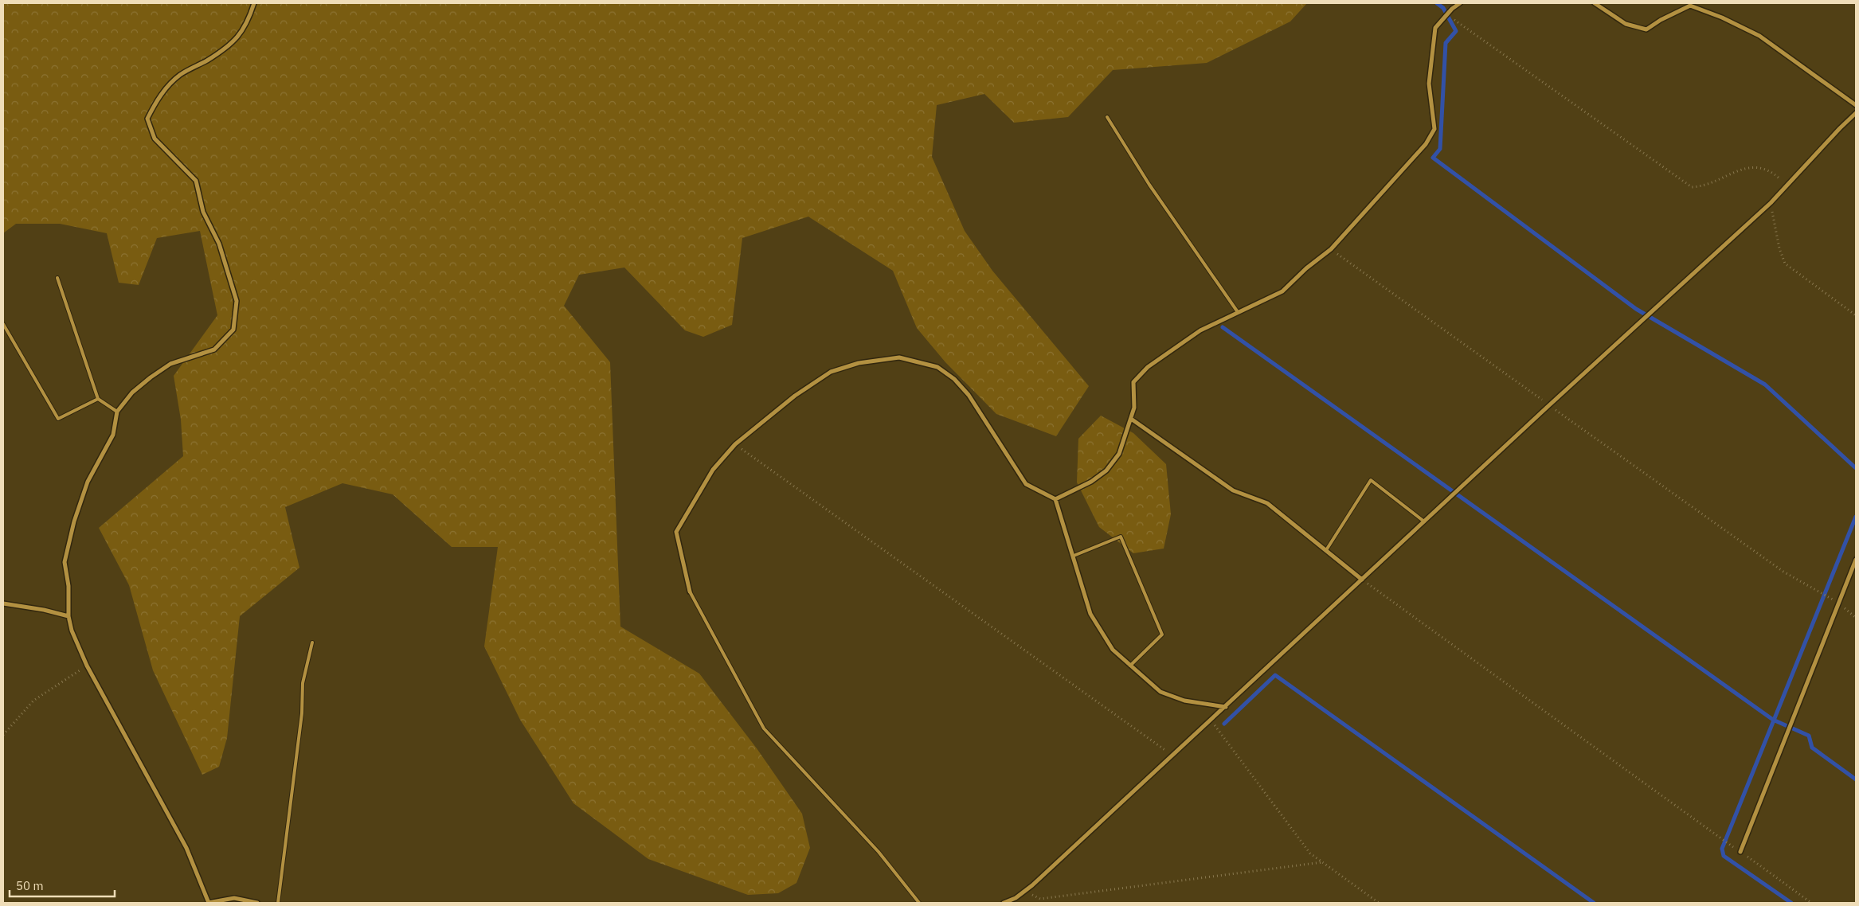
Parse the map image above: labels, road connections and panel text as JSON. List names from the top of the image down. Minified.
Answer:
{"scale_bar":"50 m"}
